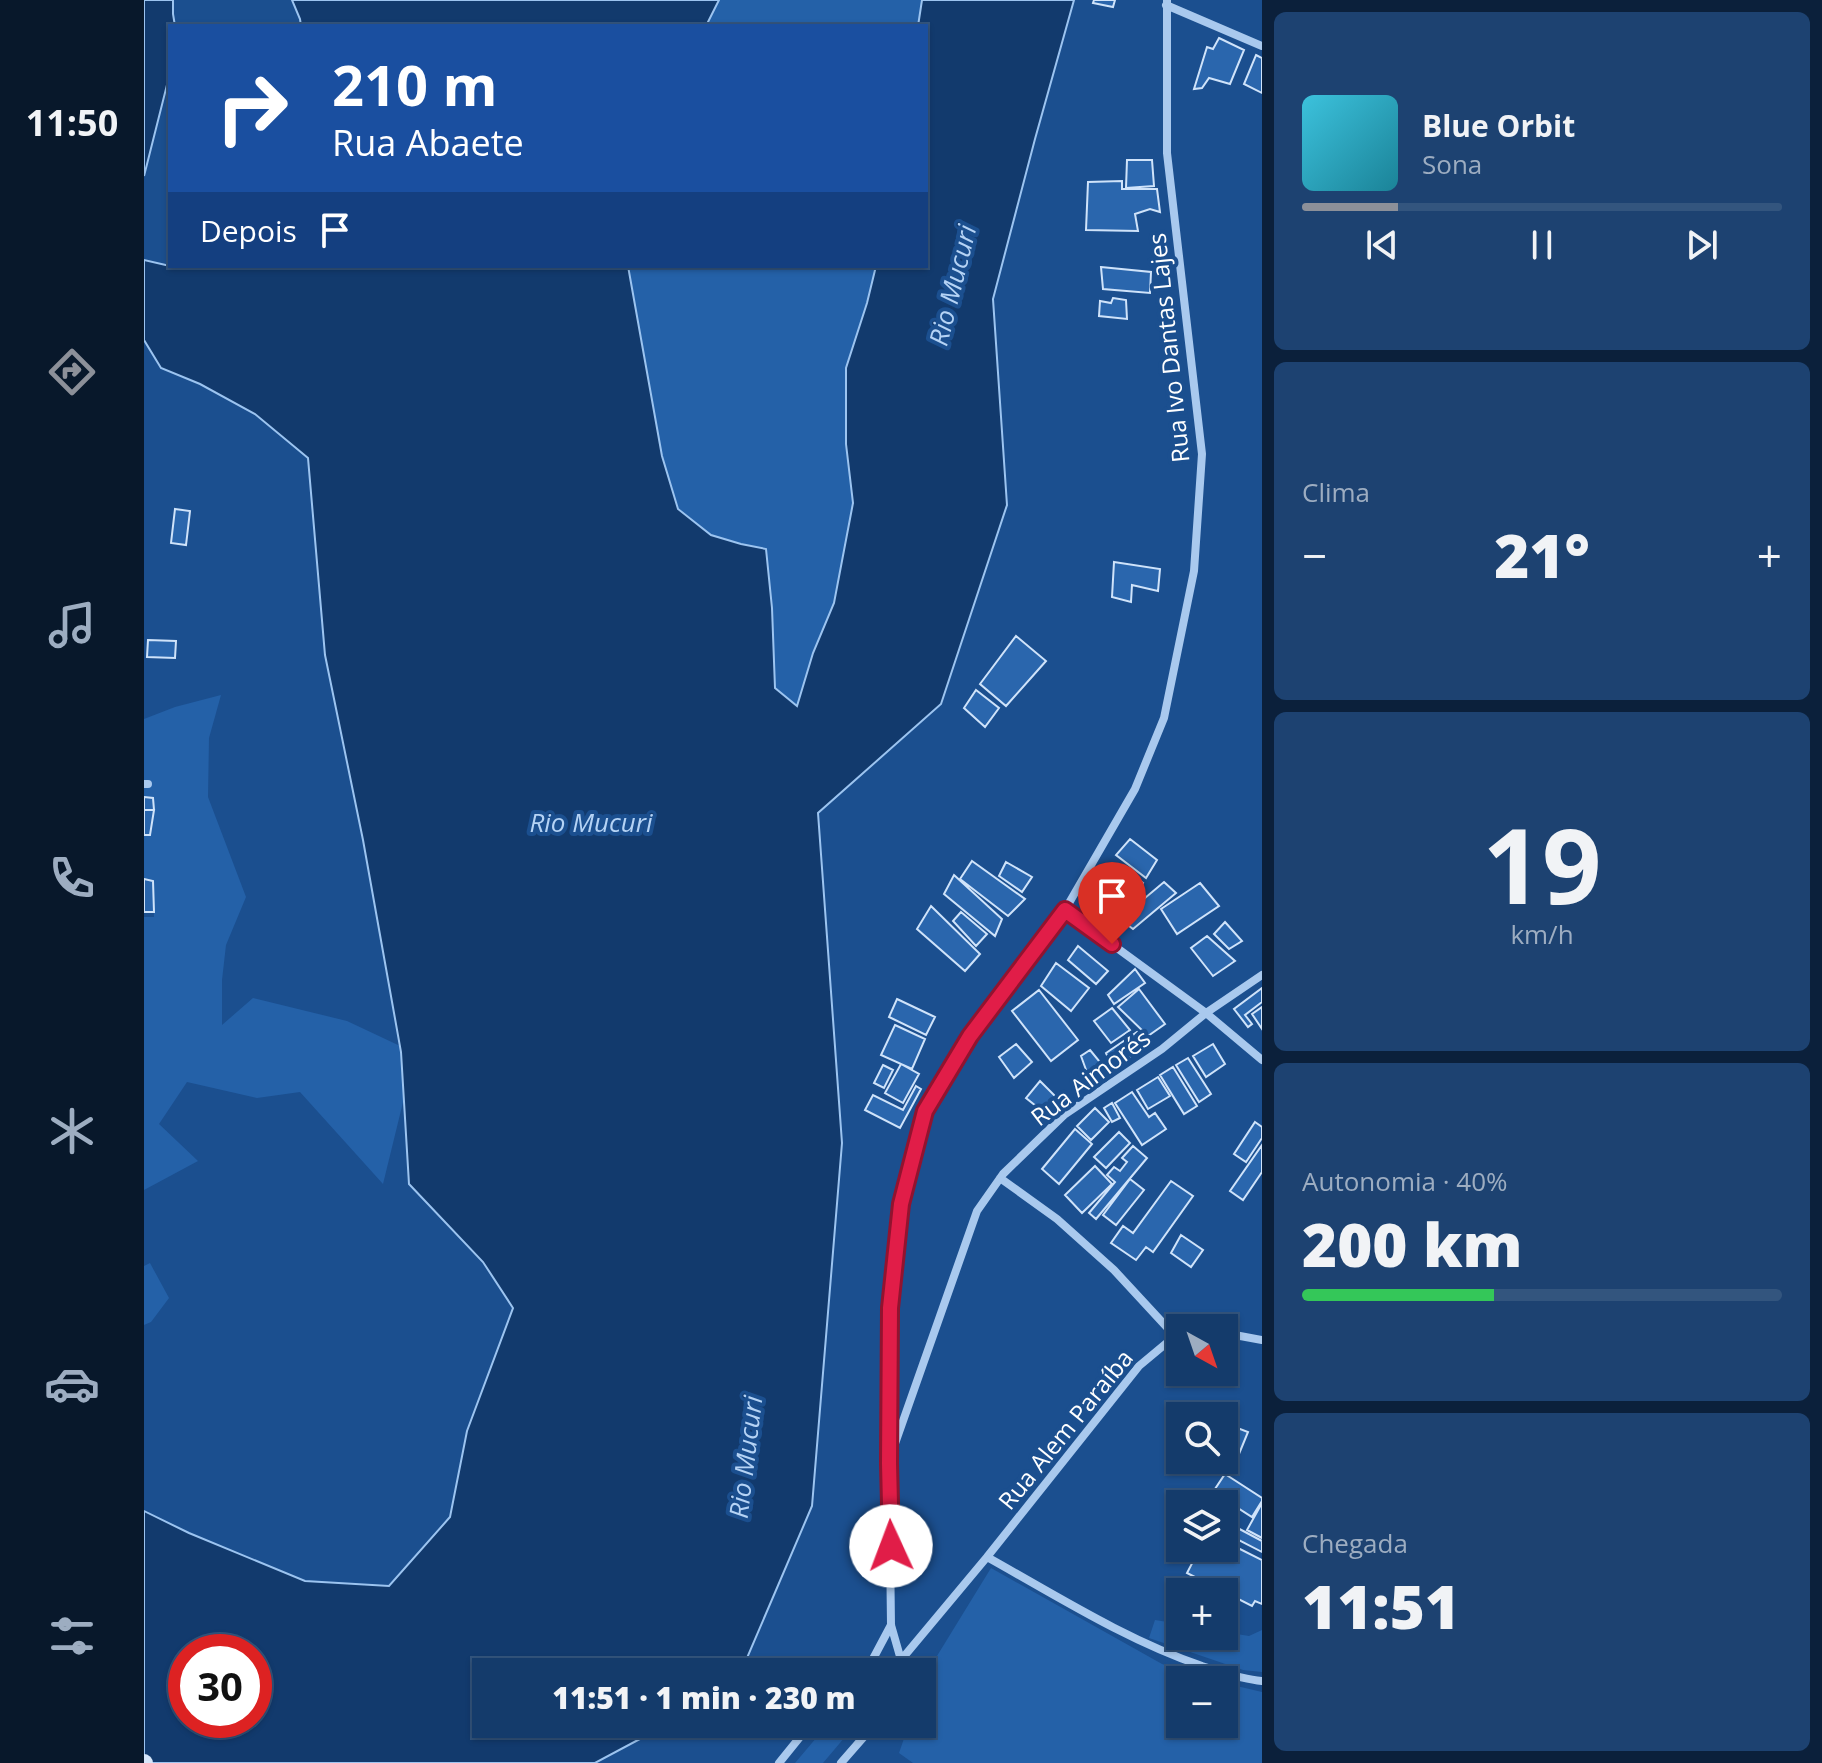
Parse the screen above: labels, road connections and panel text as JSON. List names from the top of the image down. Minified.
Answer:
{"streets":{"street":["Rua Ivo Dantas Lajes","Rua Aimorés","Rua Alem Paraíba"]},"crossings":[["Rua Ivo Dantas Lajes","Rua Aimorés"]],"water":["Rio Mucuri"],"north":"bottom right","page":{"tabs":"11:50","turn":["210 m","Rua Abaete"],"song":["Blue Orbit","Sona"],"then":"Depois","tile":["Clima",["19","km/h"],["Autonomia · 40%","200 km"],["Chegada","11:51"]],"heat":["−","21°","+"],"map_buttons":["+","−"],"limit":"30","trip":"11:51 · 1 min · 230 m"}}
